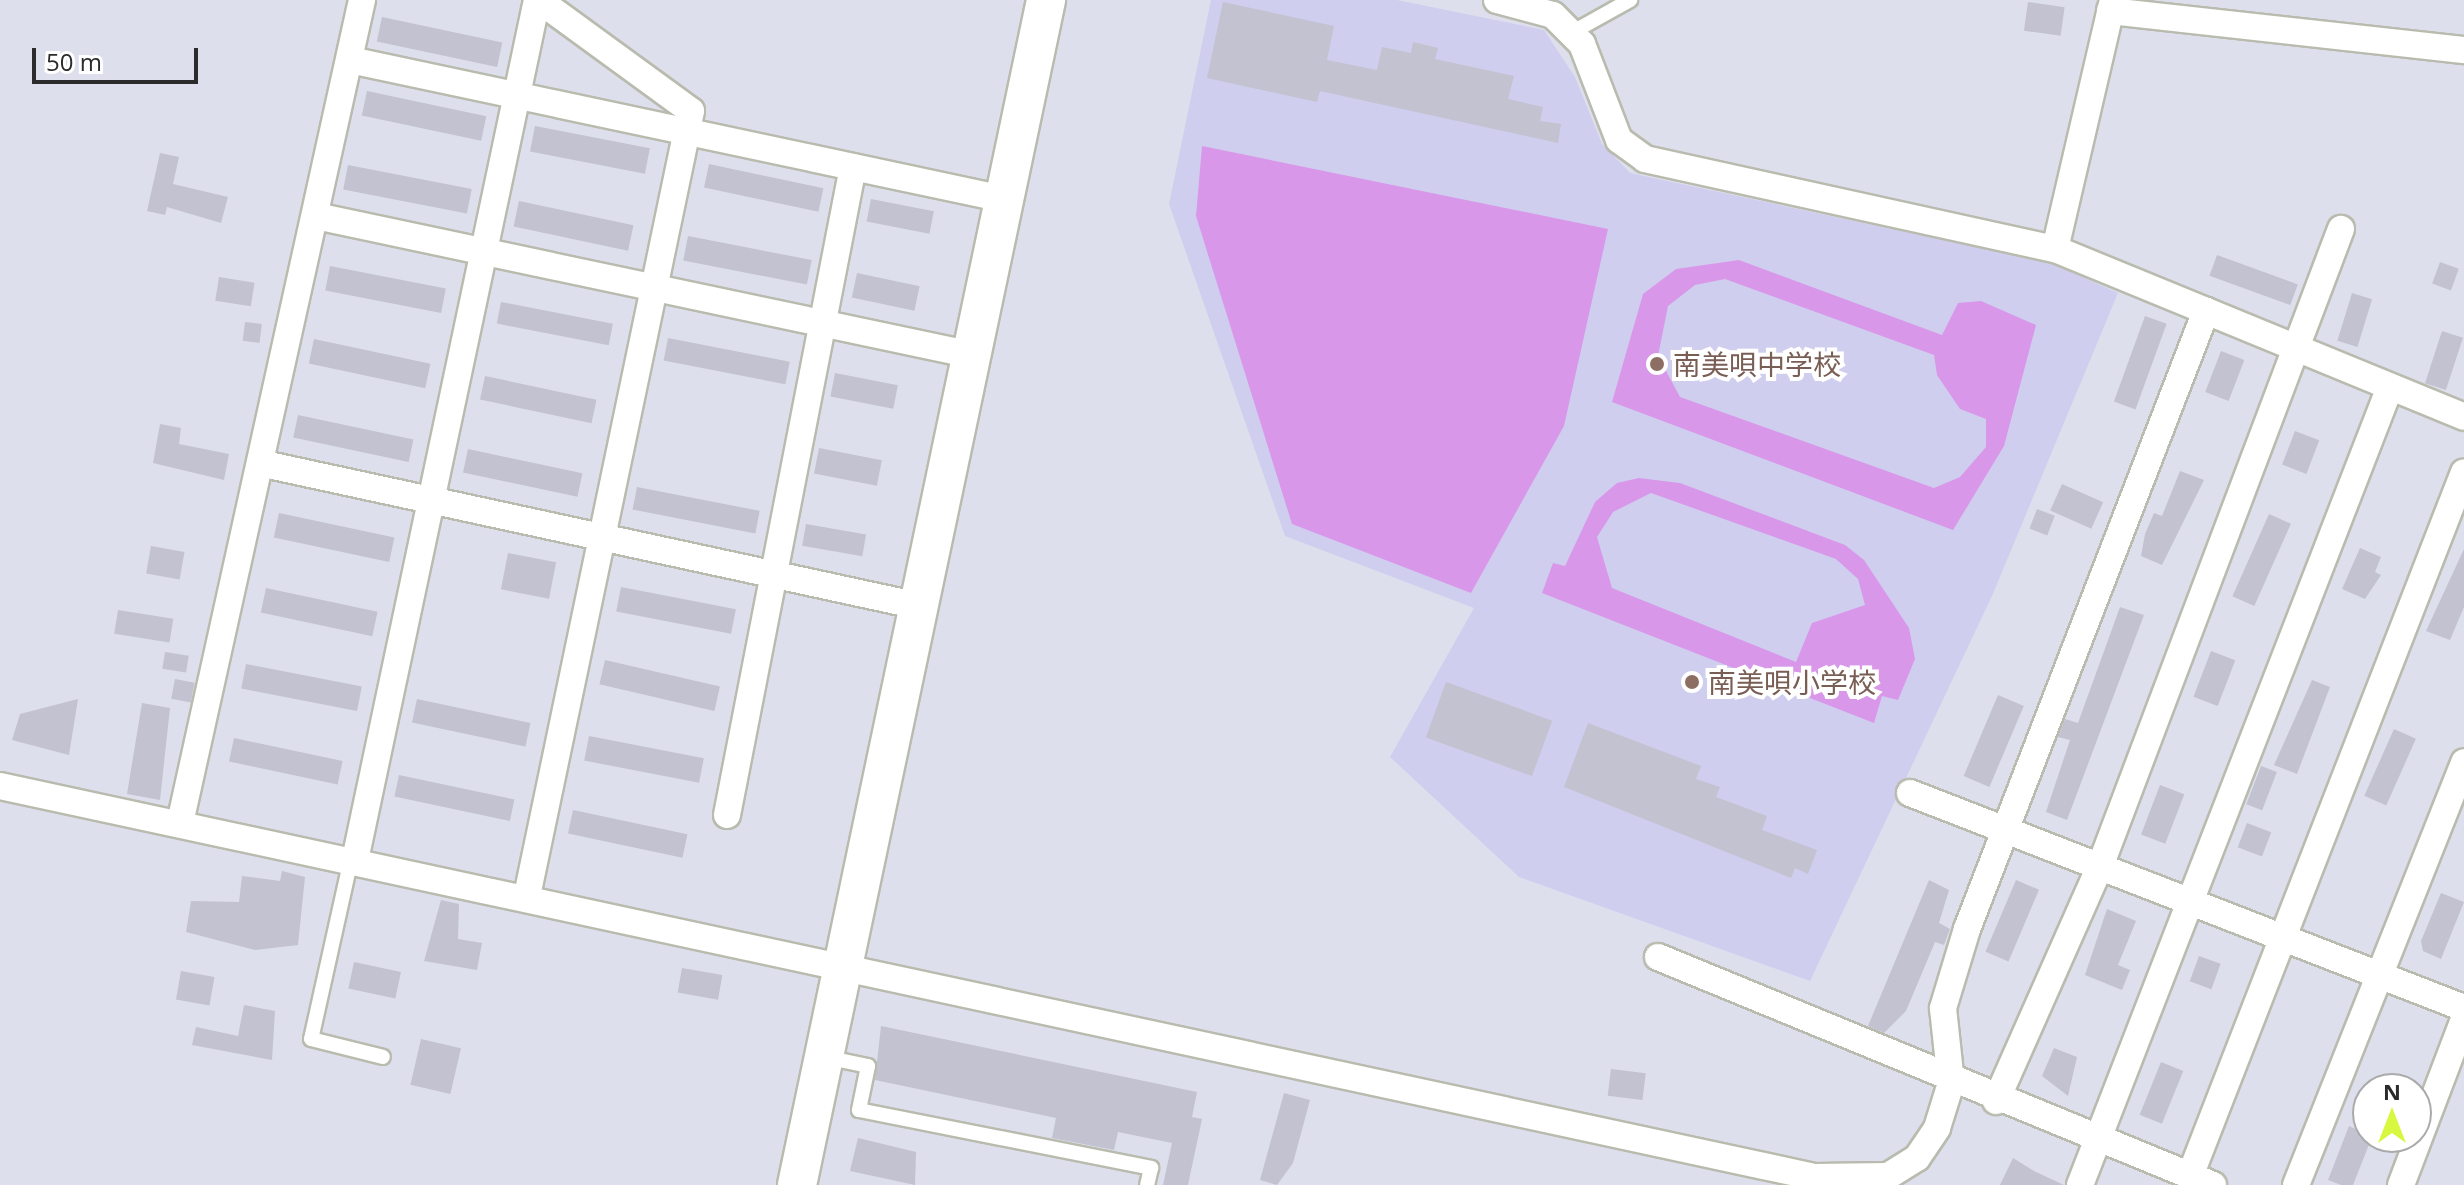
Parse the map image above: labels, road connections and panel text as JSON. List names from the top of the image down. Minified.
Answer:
{"places":["南美唄中学校","南美唄小学校"],"scale_bar":"50 m","north":"top"}
